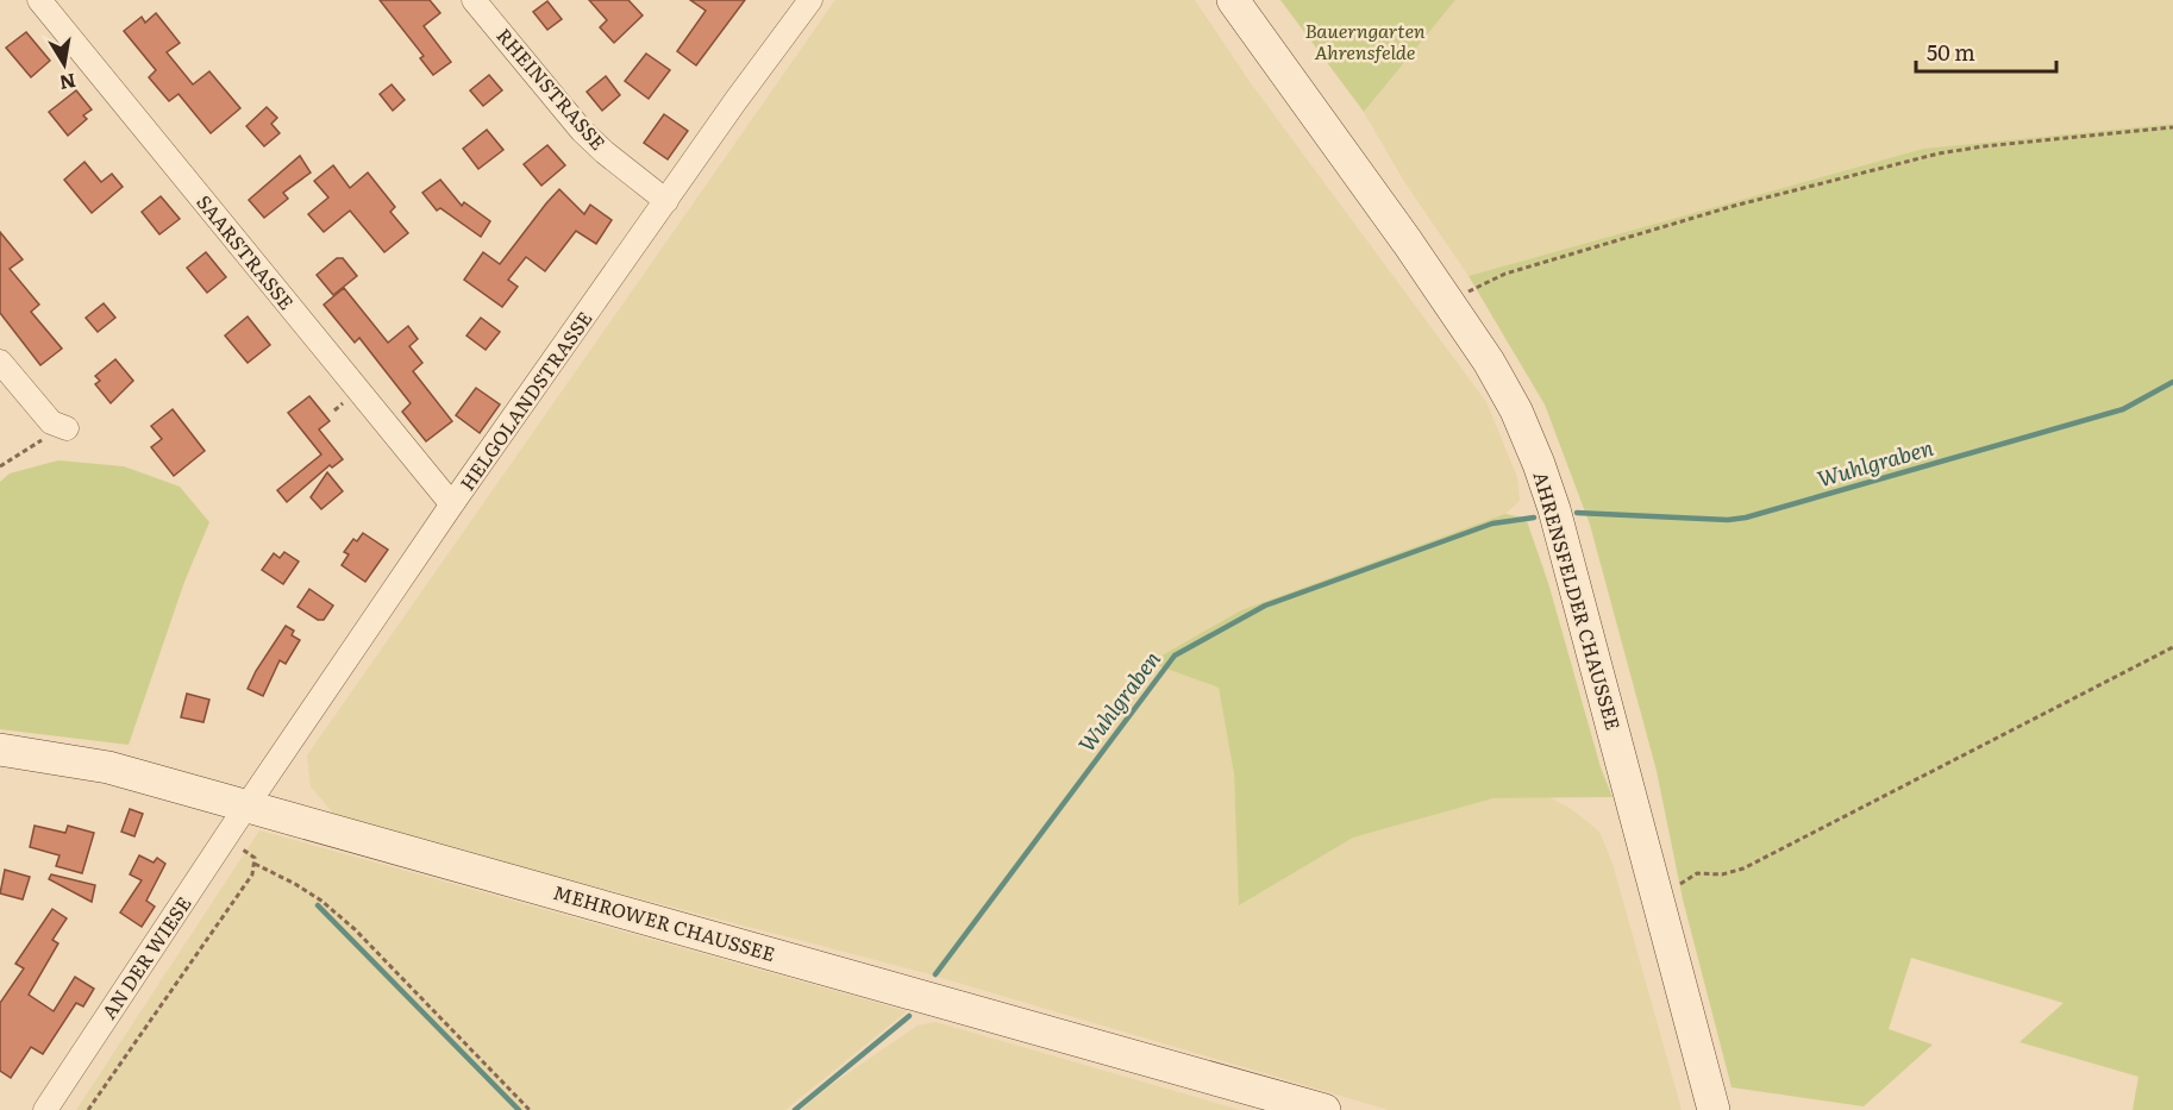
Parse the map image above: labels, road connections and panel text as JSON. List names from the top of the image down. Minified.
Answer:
{"streets":{"main road":["AHRENSFELDER CHAUSSEE","MEHROWER CHAUSSEE"],"street":["RHEINSTRASSE","SAARSTRASSE","HELGOLANDSTRASSE","AN DER WIESE"]},"crossings":[["RHEINSTRASSE","HELGOLANDSTRASSE"],["SAARSTRASSE","HELGOLANDSTRASSE"],["HELGOLANDSTRASSE","MEHROWER CHAUSSEE"],["HELGOLANDSTRASSE","AN DER WIESE"],["MEHROWER CHAUSSEE","AN DER WIESE"]],"water":["Wuhlgraben"],"parks":["Bauerngarten Ahrensfelde"],"scale_bar":"50 m","north":"bottom"}
